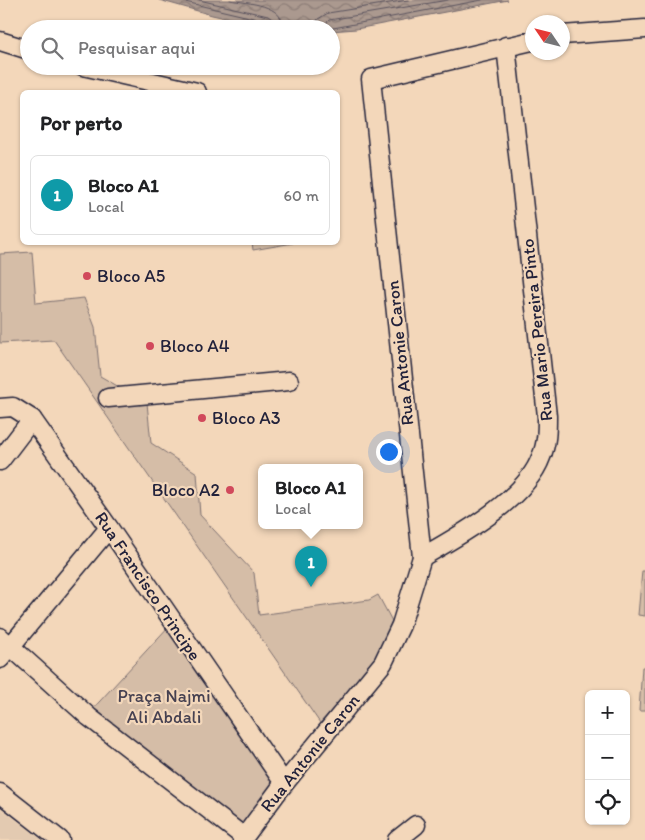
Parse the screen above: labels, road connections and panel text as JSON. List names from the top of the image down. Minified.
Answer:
{"streets":{"street":["Rua Mario Pereira Pinto","Rua Antonie Caron","Rua Francisco Principe"]},"crossings":[["Rua Mario Pereira Pinto","Rua Antonie Caron"],["Rua Antonie Caron","Rua Francisco Principe"]],"parks":["Praça Najmi Ali Abdali"],"places":["Bloco A5","Bloco A4","Bloco A3","Bloco A2"],"north":"top left","page":{"search":"Pesquisar aqui","heading":"Por perto","list":[{"mark":"1","name":"Bloco A1","note":"Local","value":"60 m"}],"popup":["Bloco A1","Local"],"pins":"1","map_buttons":["+","−"]}}
